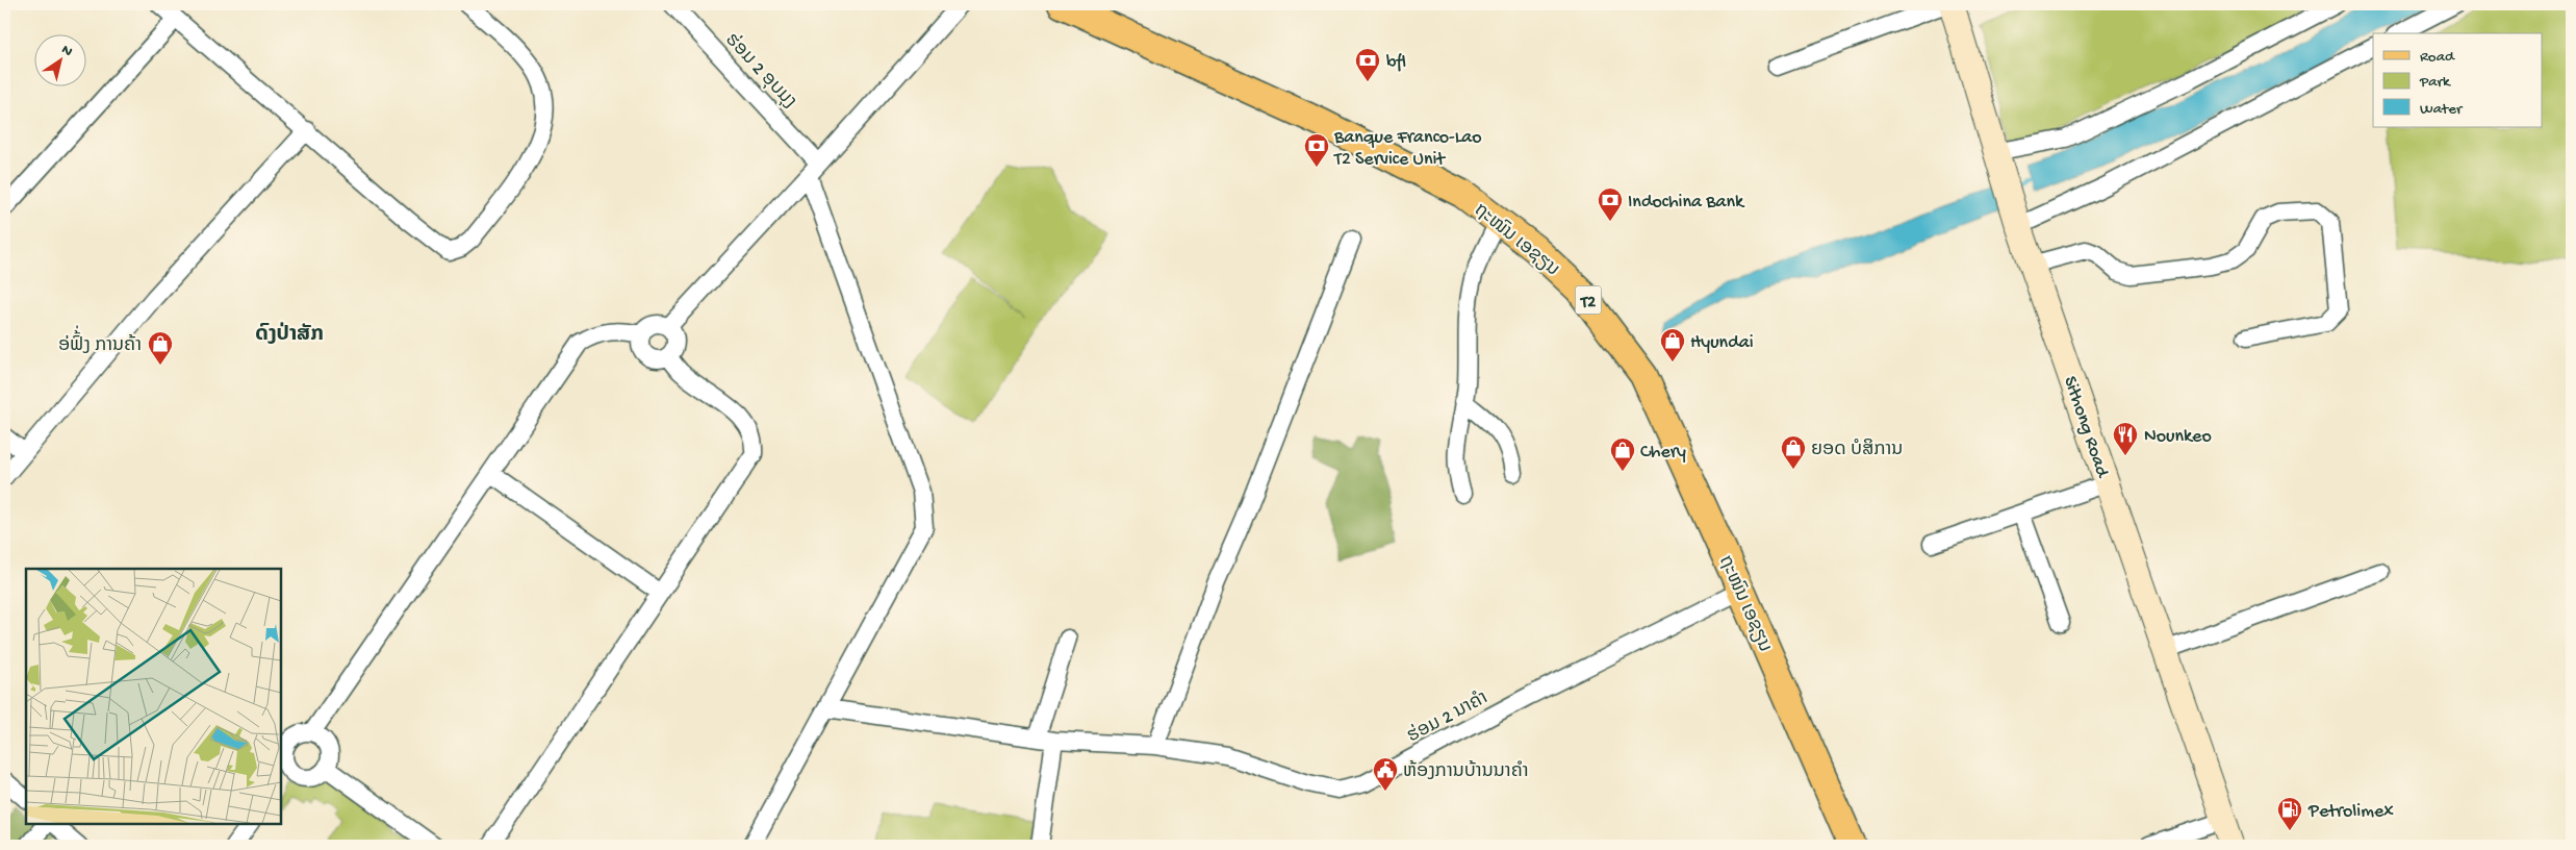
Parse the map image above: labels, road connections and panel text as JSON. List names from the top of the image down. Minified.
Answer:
{"streets":{"main road":["ຖະໜົນ ເອຊຽນ","T2","Sithong Road"],"street":["ຮ່ອມ 2 ອຸບມຸງ","ຮ່ອມ 2 ນາຄຳ"]},"crossings":[["ຖະໜົນ ເອຊຽນ","ຮ່ອມ 2 ນາຄຳ"]],"districts":["ດົງປ່າສັກ"],"places":{"bank":["bfl","Banque Franco-Lao T2 Service Unit","Indochina Bank"],"shop":["Hyundai","ອ່ຟົ້່ງ ການຄ້າ","ຍອດ ບໍສິການ","Chery"],"restaurant":["Nounkeo"],"public building":["ຫ້ອງການບ້ານນາຄໍາ"],"fuel station":["Petrolimex"]},"legend":["Road","Park","Water"],"north":"top right"}
